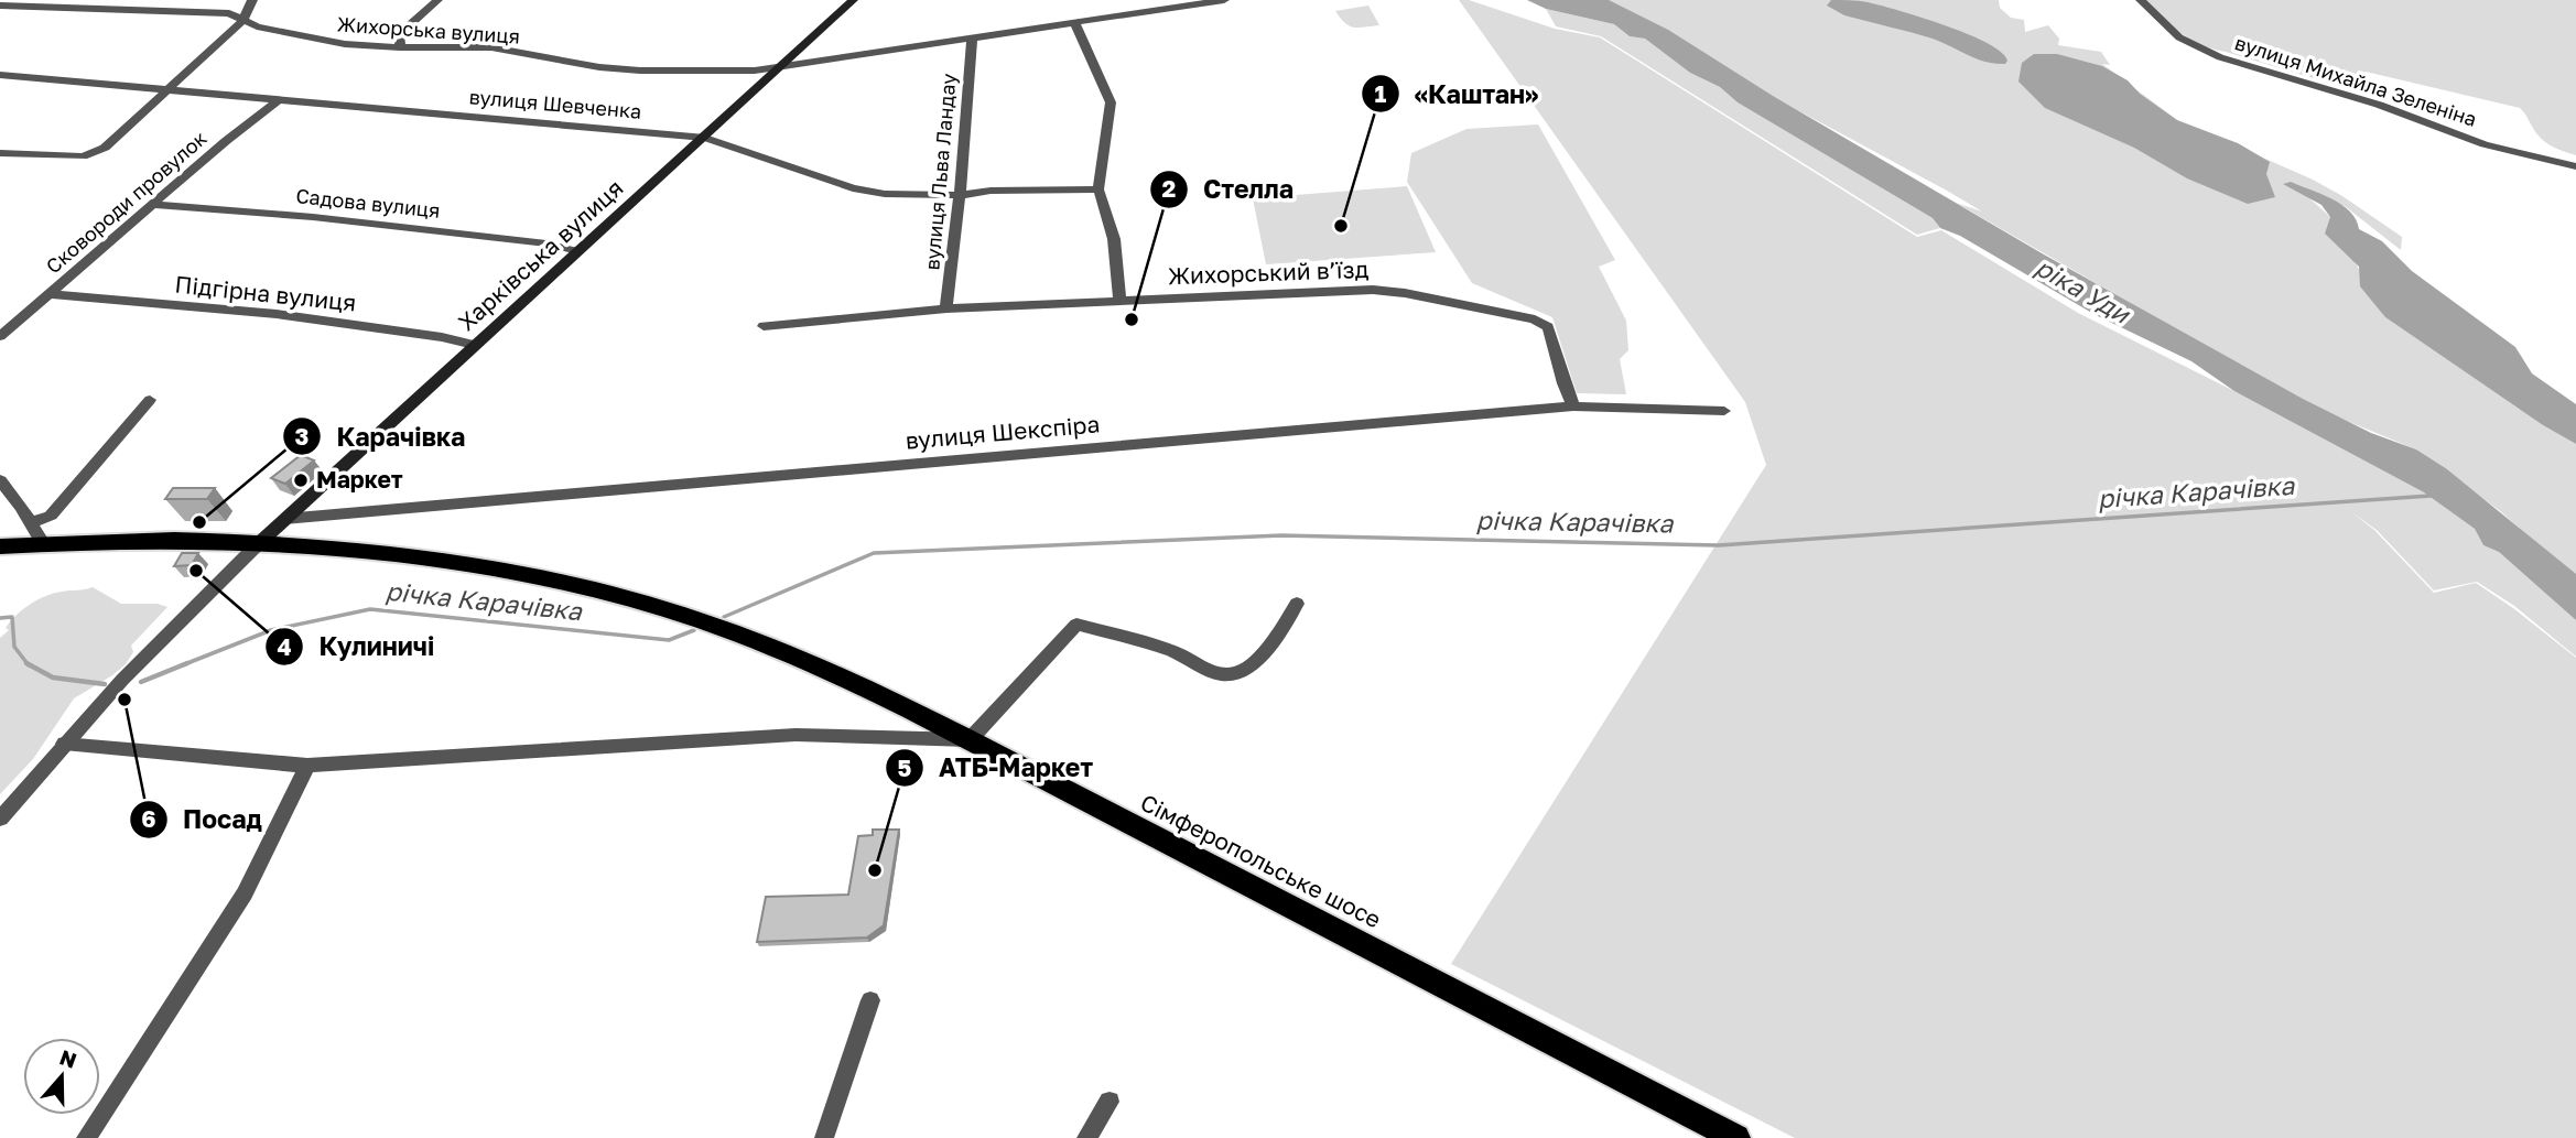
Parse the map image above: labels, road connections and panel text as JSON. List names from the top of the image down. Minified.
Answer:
{"streets":{"highway":["Сімферопольське шосе"],"main road":["Харківська вулиця"],"street":["Жихорська вулиця","вулиця Михайла Зеленіна","вулиця Шевченка","вулиця Льва Ландау","Сковороди провулок","Садова вулиця","Жихорський в’їзд","Підгірна вулиця","вулиця Шекспіра"]},"crossings":[["Жихорська вулиця","вулиця Льва Ландау"],["Жихорська вулиця","Харківська вулиця"],["вулиця Шевченка","вулиця Льва Ландау"],["вулиця Шевченка","Сковороди провулок"],["вулиця Шевченка","Харківська вулиця"],["вулиця Льва Ландау","Жихорський в’їзд"],["Сковороди провулок","Садова вулиця"],["Сковороди провулок","Підгірна вулиця"],["Садова вулиця","Харківська вулиця"],["Харківська вулиця","Підгірна вулиця"],["Харківська вулиця","вулиця Шекспіра"],["Харківська вулиця","Сімферопольське шосе"],["Жихорський в’їзд","вулиця Шекспіра"]],"water":["ріка Уди","річка Карачівка"],"places":["«Каштан»","Стелла","Маркет","Карачівка","Кулиничі","Посад","АТБ-Маркет"],"north":"top"}
